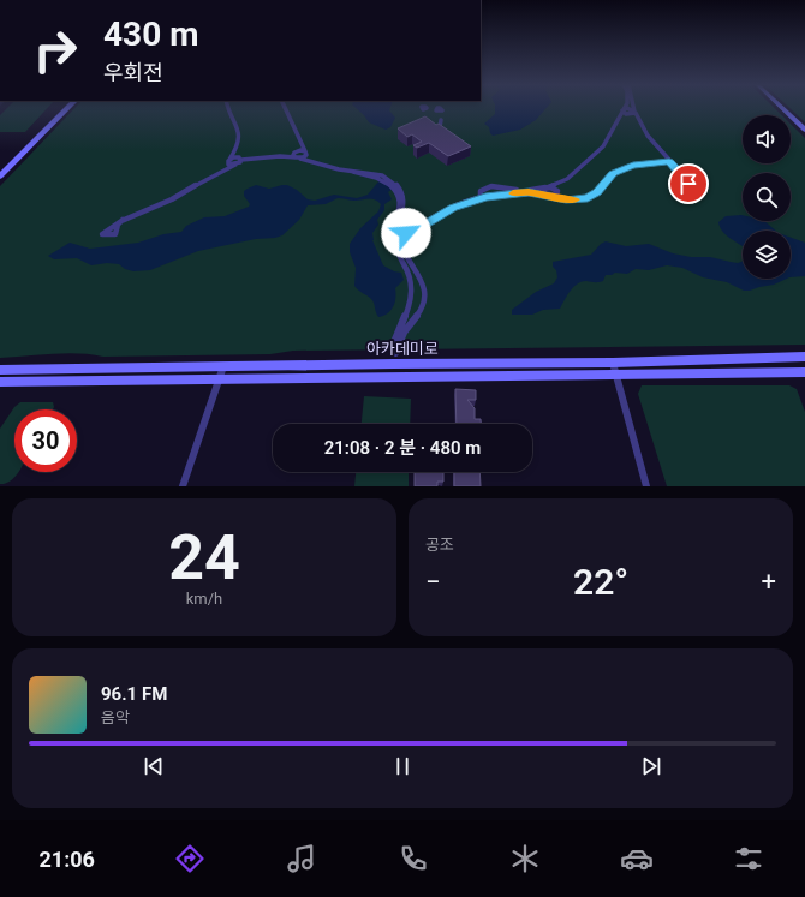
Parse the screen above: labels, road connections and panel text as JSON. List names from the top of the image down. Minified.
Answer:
{"streets":{"main road":["아카데미로"]},"page":{"turn":["430 m","우회전"],"limit":"30","trip":"21:08 · 2 분 · 480 m","tile":[["24","km/h"],"공조"],"heat":["−","22°","+"],"song":["96.1 FM","음악"],"tabs":"21:06"}}
